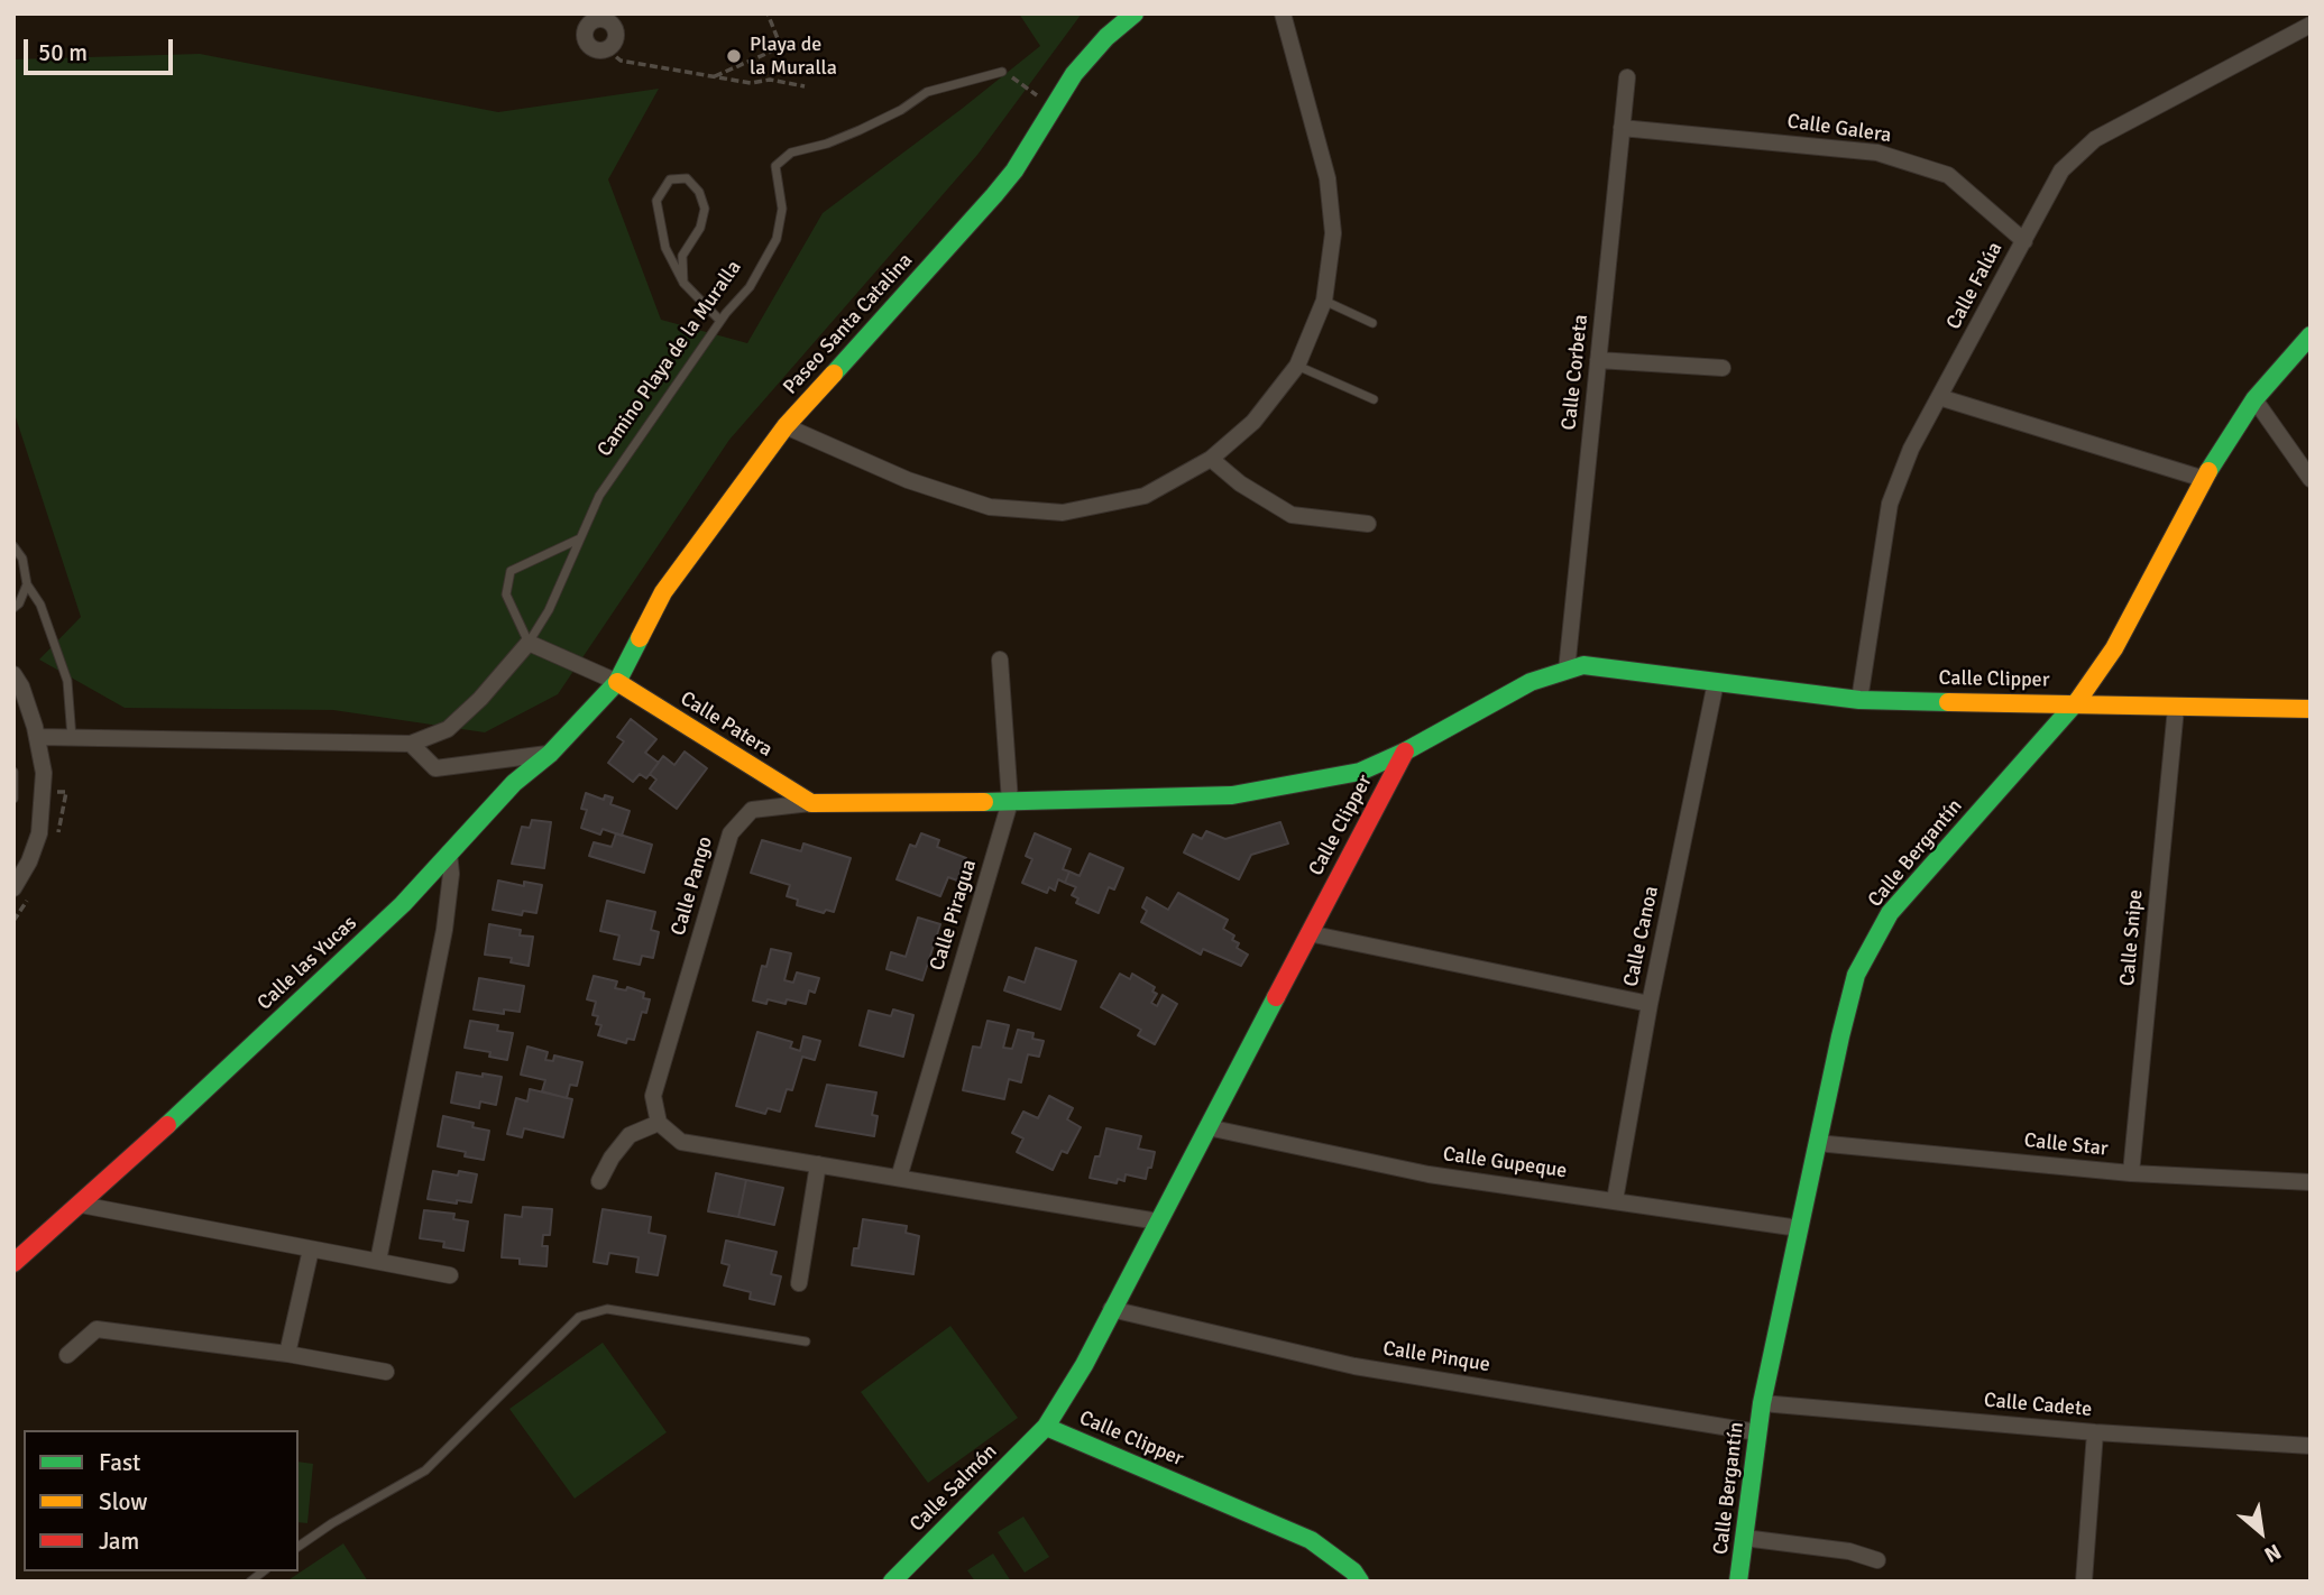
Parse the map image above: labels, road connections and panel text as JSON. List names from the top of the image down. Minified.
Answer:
{"streets":{"street":["Calle Galera","Calle Falúa","Paseo Santa Catalina","Camino Playa de la Muralla","Calle Corbeta","Calle Clipper","Calle Patera","Calle Bergantín","Calle Pango","Calle Piragua","Calle Canoa","Calle Snipe","Calle las Yucas","Calle Star","Calle Gupeque","Calle Pinque","Calle Cadete","Calle Salmón"]},"crossings":[["Calle Galera","Calle Falúa"],["Calle Galera","Calle Corbeta"],["Calle Falúa","Calle Clipper"],["Paseo Santa Catalina","Calle Patera"],["Paseo Santa Catalina","Calle las Yucas"],["Calle Corbeta","Calle Clipper"],["Calle Clipper","Calle Bergantín"],["Calle Clipper","Calle Pango"],["Calle Clipper","Calle Canoa"],["Calle Clipper","Calle Snipe"],["Calle Clipper","Calle Gupeque"],["Calle Clipper","Calle Pinque"],["Calle Clipper","Calle Salmón"],["Calle Patera","Calle Pango"],["Calle Patera","Calle las Yucas"],["Calle Bergantín","Calle Star"],["Calle Bergantín","Calle Gupeque"],["Calle Bergantín","Calle Pinque"],["Calle Bergantín","Calle Cadete"],["Calle Pango","Calle Piragua"],["Calle Canoa","Calle Gupeque"],["Calle Snipe","Calle Star"]],"places":["Playa de la Muralla"],"legend":["Fast","Slow","Jam"],"scale_bar":"50 m","north":"bottom right"}
